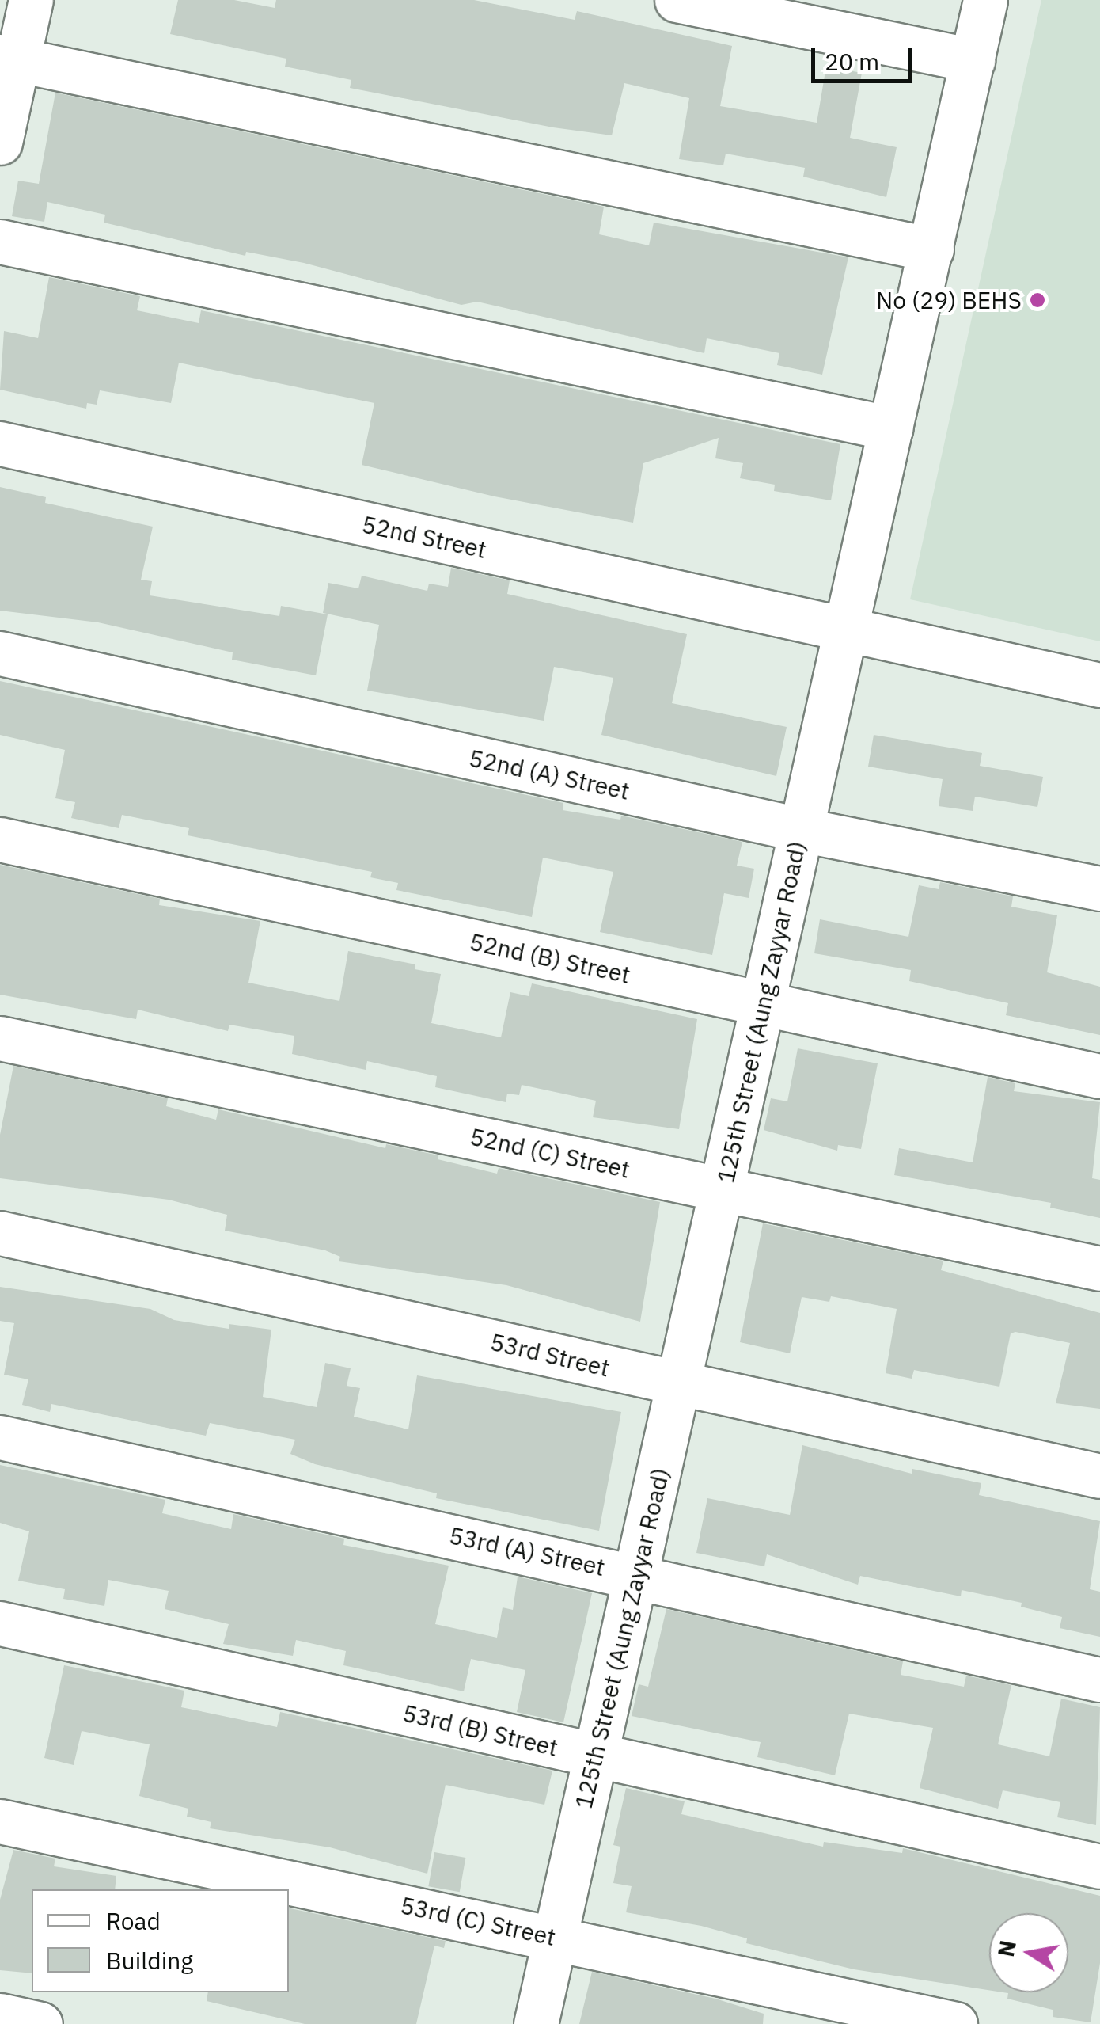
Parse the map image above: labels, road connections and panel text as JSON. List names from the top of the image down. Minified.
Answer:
{"streets":{"street":["52nd Street","52nd (A) Street","52nd (B) Street","125th Street (Aung Zayyar Road)","52nd (C) Street","53rd Street","53rd (A) Street","53rd (B) Street","53rd (C) Street"]},"crossings":[["52nd Street","125th Street (Aung Zayyar Road)"],["52nd (A) Street","125th Street (Aung Zayyar Road)"],["52nd (B) Street","125th Street (Aung Zayyar Road)"],["125th Street (Aung Zayyar Road)","52nd (C) Street"],["125th Street (Aung Zayyar Road)","53rd Street"],["125th Street (Aung Zayyar Road)","53rd (A) Street"],["125th Street (Aung Zayyar Road)","53rd (B) Street"],["125th Street (Aung Zayyar Road)","53rd (C) Street"]],"places":["No (29) BEHS"],"legend":["Road","Building"],"scale_bar":"20 m","north":"left"}
